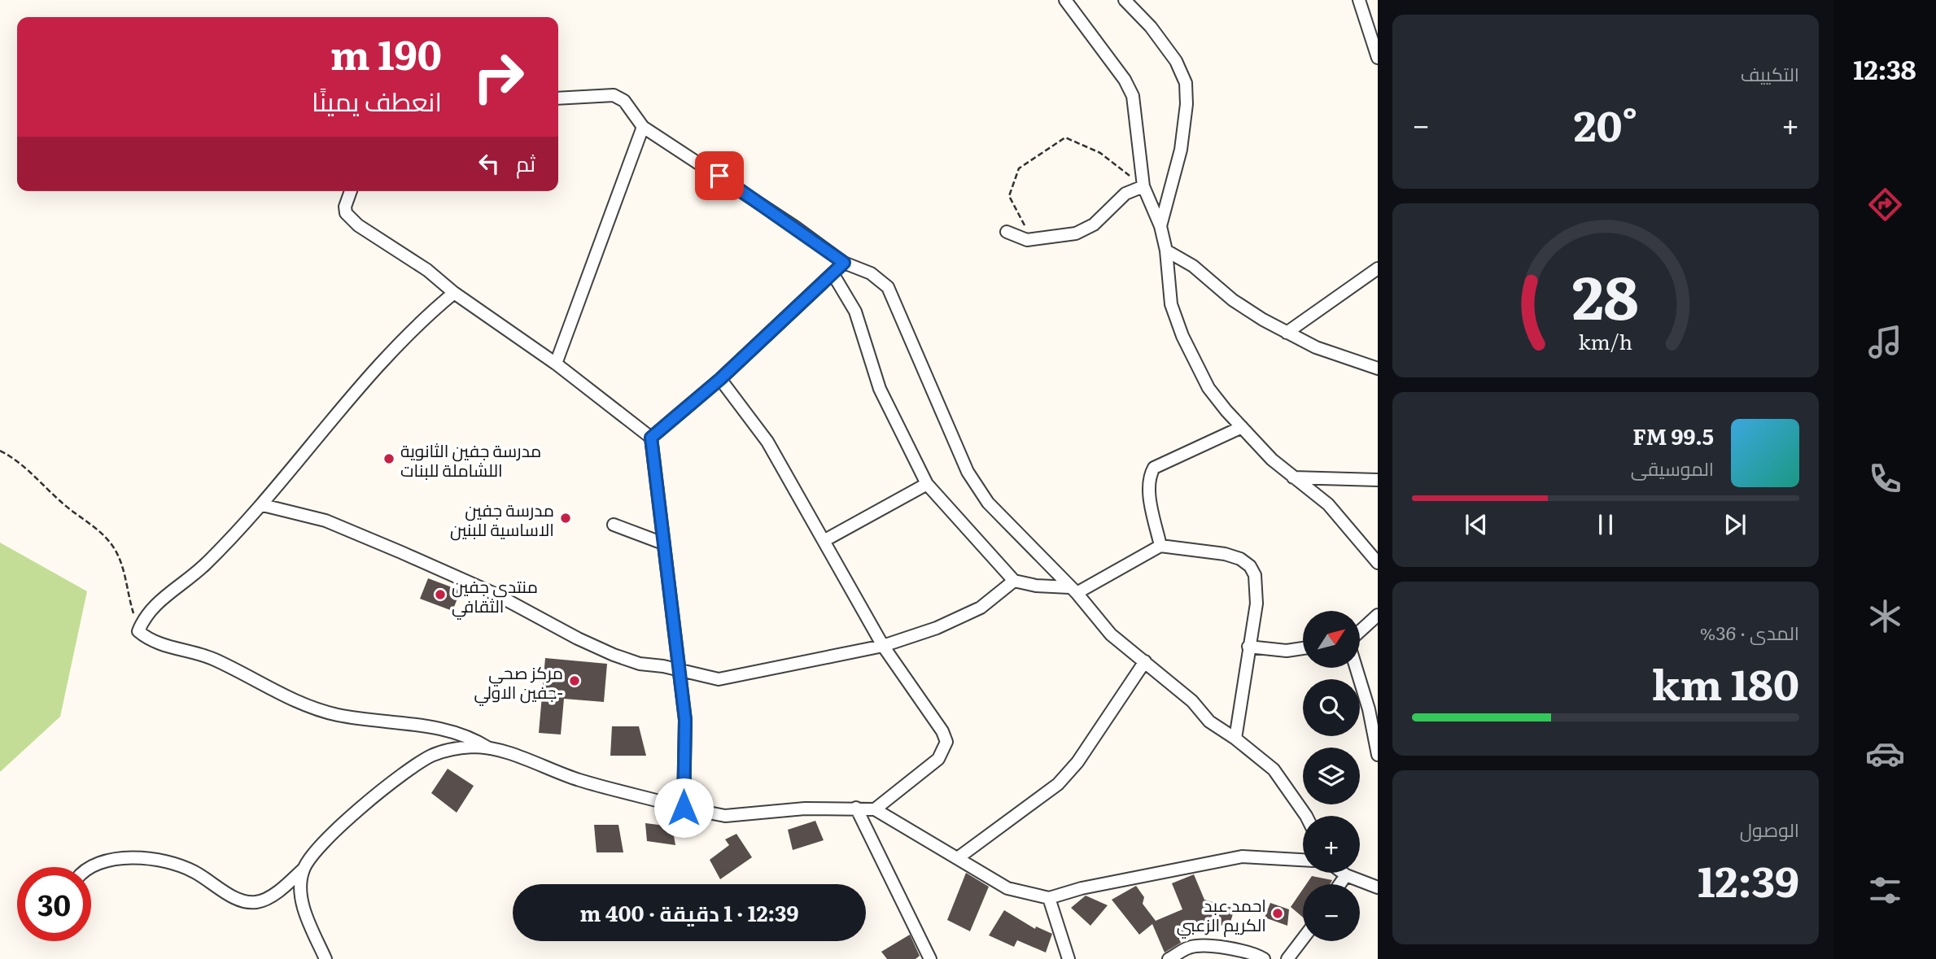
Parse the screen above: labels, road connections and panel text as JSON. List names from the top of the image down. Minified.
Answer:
{"places":["مدرسة جفين الثانوية اللشاملة للبنات","مدرسة جفين الاساسية للبنين","منتدى جفين الثقافي","مركز صحي جفين الاولي-","احمد عبد الكريم الزعبي"],"north":"top right","page":{"tabs":"12:38","tile":["التكييف",["المدى · 36%","180 km"],["الوصول","12:39"]],"turn":["190 m","انعطف يمينًا"],"heat":["−","20°","+"],"then":"ثم","song":["99.5 FM","الموسيقى"],"map_buttons":["+","−"],"limit":"30","trip":"12:39 · 1 دقيقة · 400 m","gauge":["28","km/h"]}}
